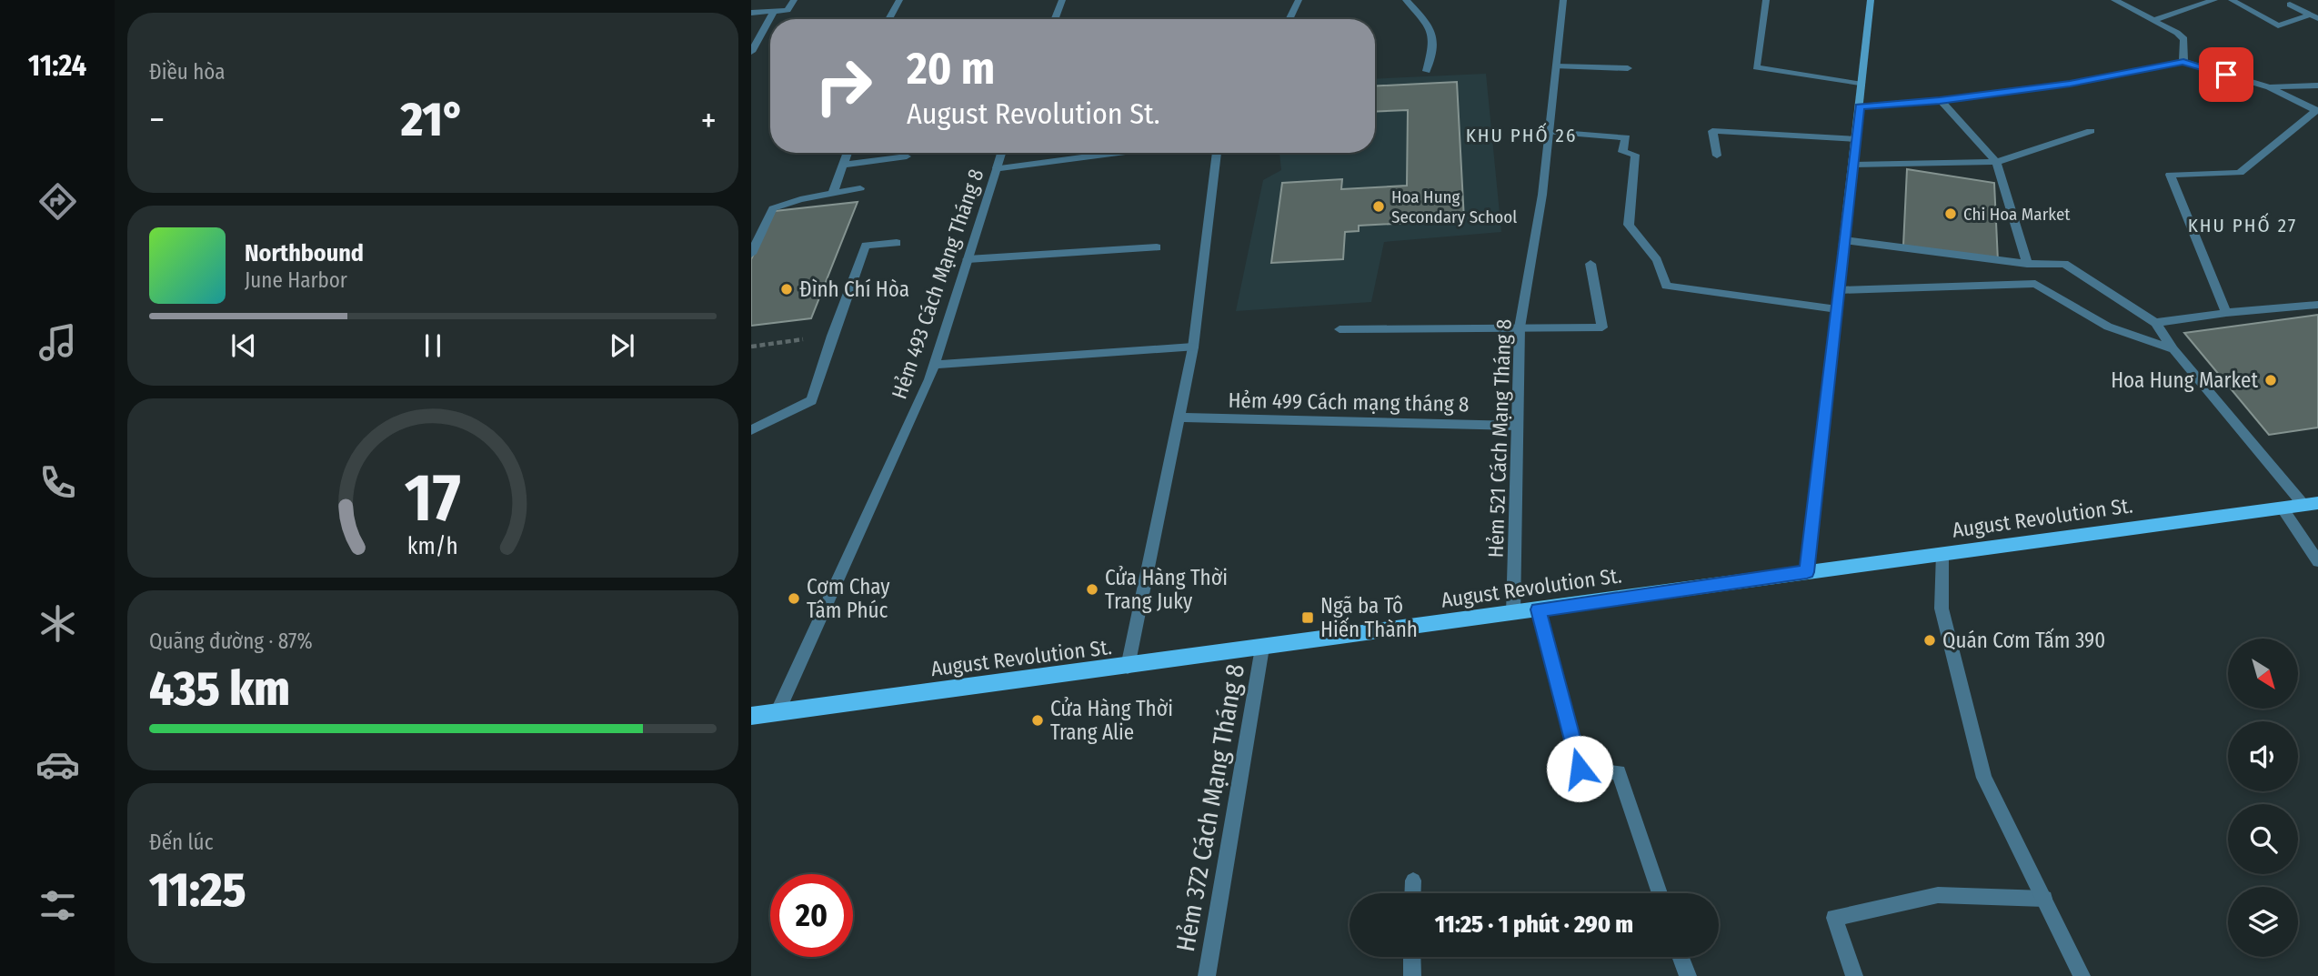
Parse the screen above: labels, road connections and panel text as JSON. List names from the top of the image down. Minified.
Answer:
{"streets":{"main road":["August Revolution St."],"street":["Hẻm 493 Cách Mạng Tháng 8","Hẻm 499 Cách mạng tháng 8","Hẻm 521 Cách Mạng Tháng 8","Hẻm 372 Cách Mạng Tháng 8"]},"crossings":[["Hẻm 493 Cách Mạng Tháng 8","August Revolution St."],["Hẻm 499 Cách mạng tháng 8","Hẻm 521 Cách Mạng Tháng 8"],["Hẻm 521 Cách Mạng Tháng 8","August Revolution St."],["August Revolution St.","Hẻm 372 Cách Mạng Tháng 8"]],"districts":["KHU PHỐ 26","KHU PHỐ 27"],"places":{"other":["Hoa Hung Secondary School","Chi Hoa Market","Đình Chí Hòa","Hoa Hung Market","Cửa Hàng Thời Trang Juky","Cơm Chay Tâm Phúc","Quán Cơm Tấm 390","Cửa Hàng Thời Trang Alie"],"transit":["Ngã ba Tô Hiến Thành"]},"north":"bottom right","page":{"tabs":"11:24","tile":["Điều hòa",["Quãng đường · 87%","435 km"],["Đến lúc","11:25"]],"turn":["20 m","August Revolution St."],"heat":["−","21°","+"],"song":["Northbound","June Harbor"],"limit":"20","trip":"11:25 · 1 phút · 290 m","gauge":["17","km/h"]}}
